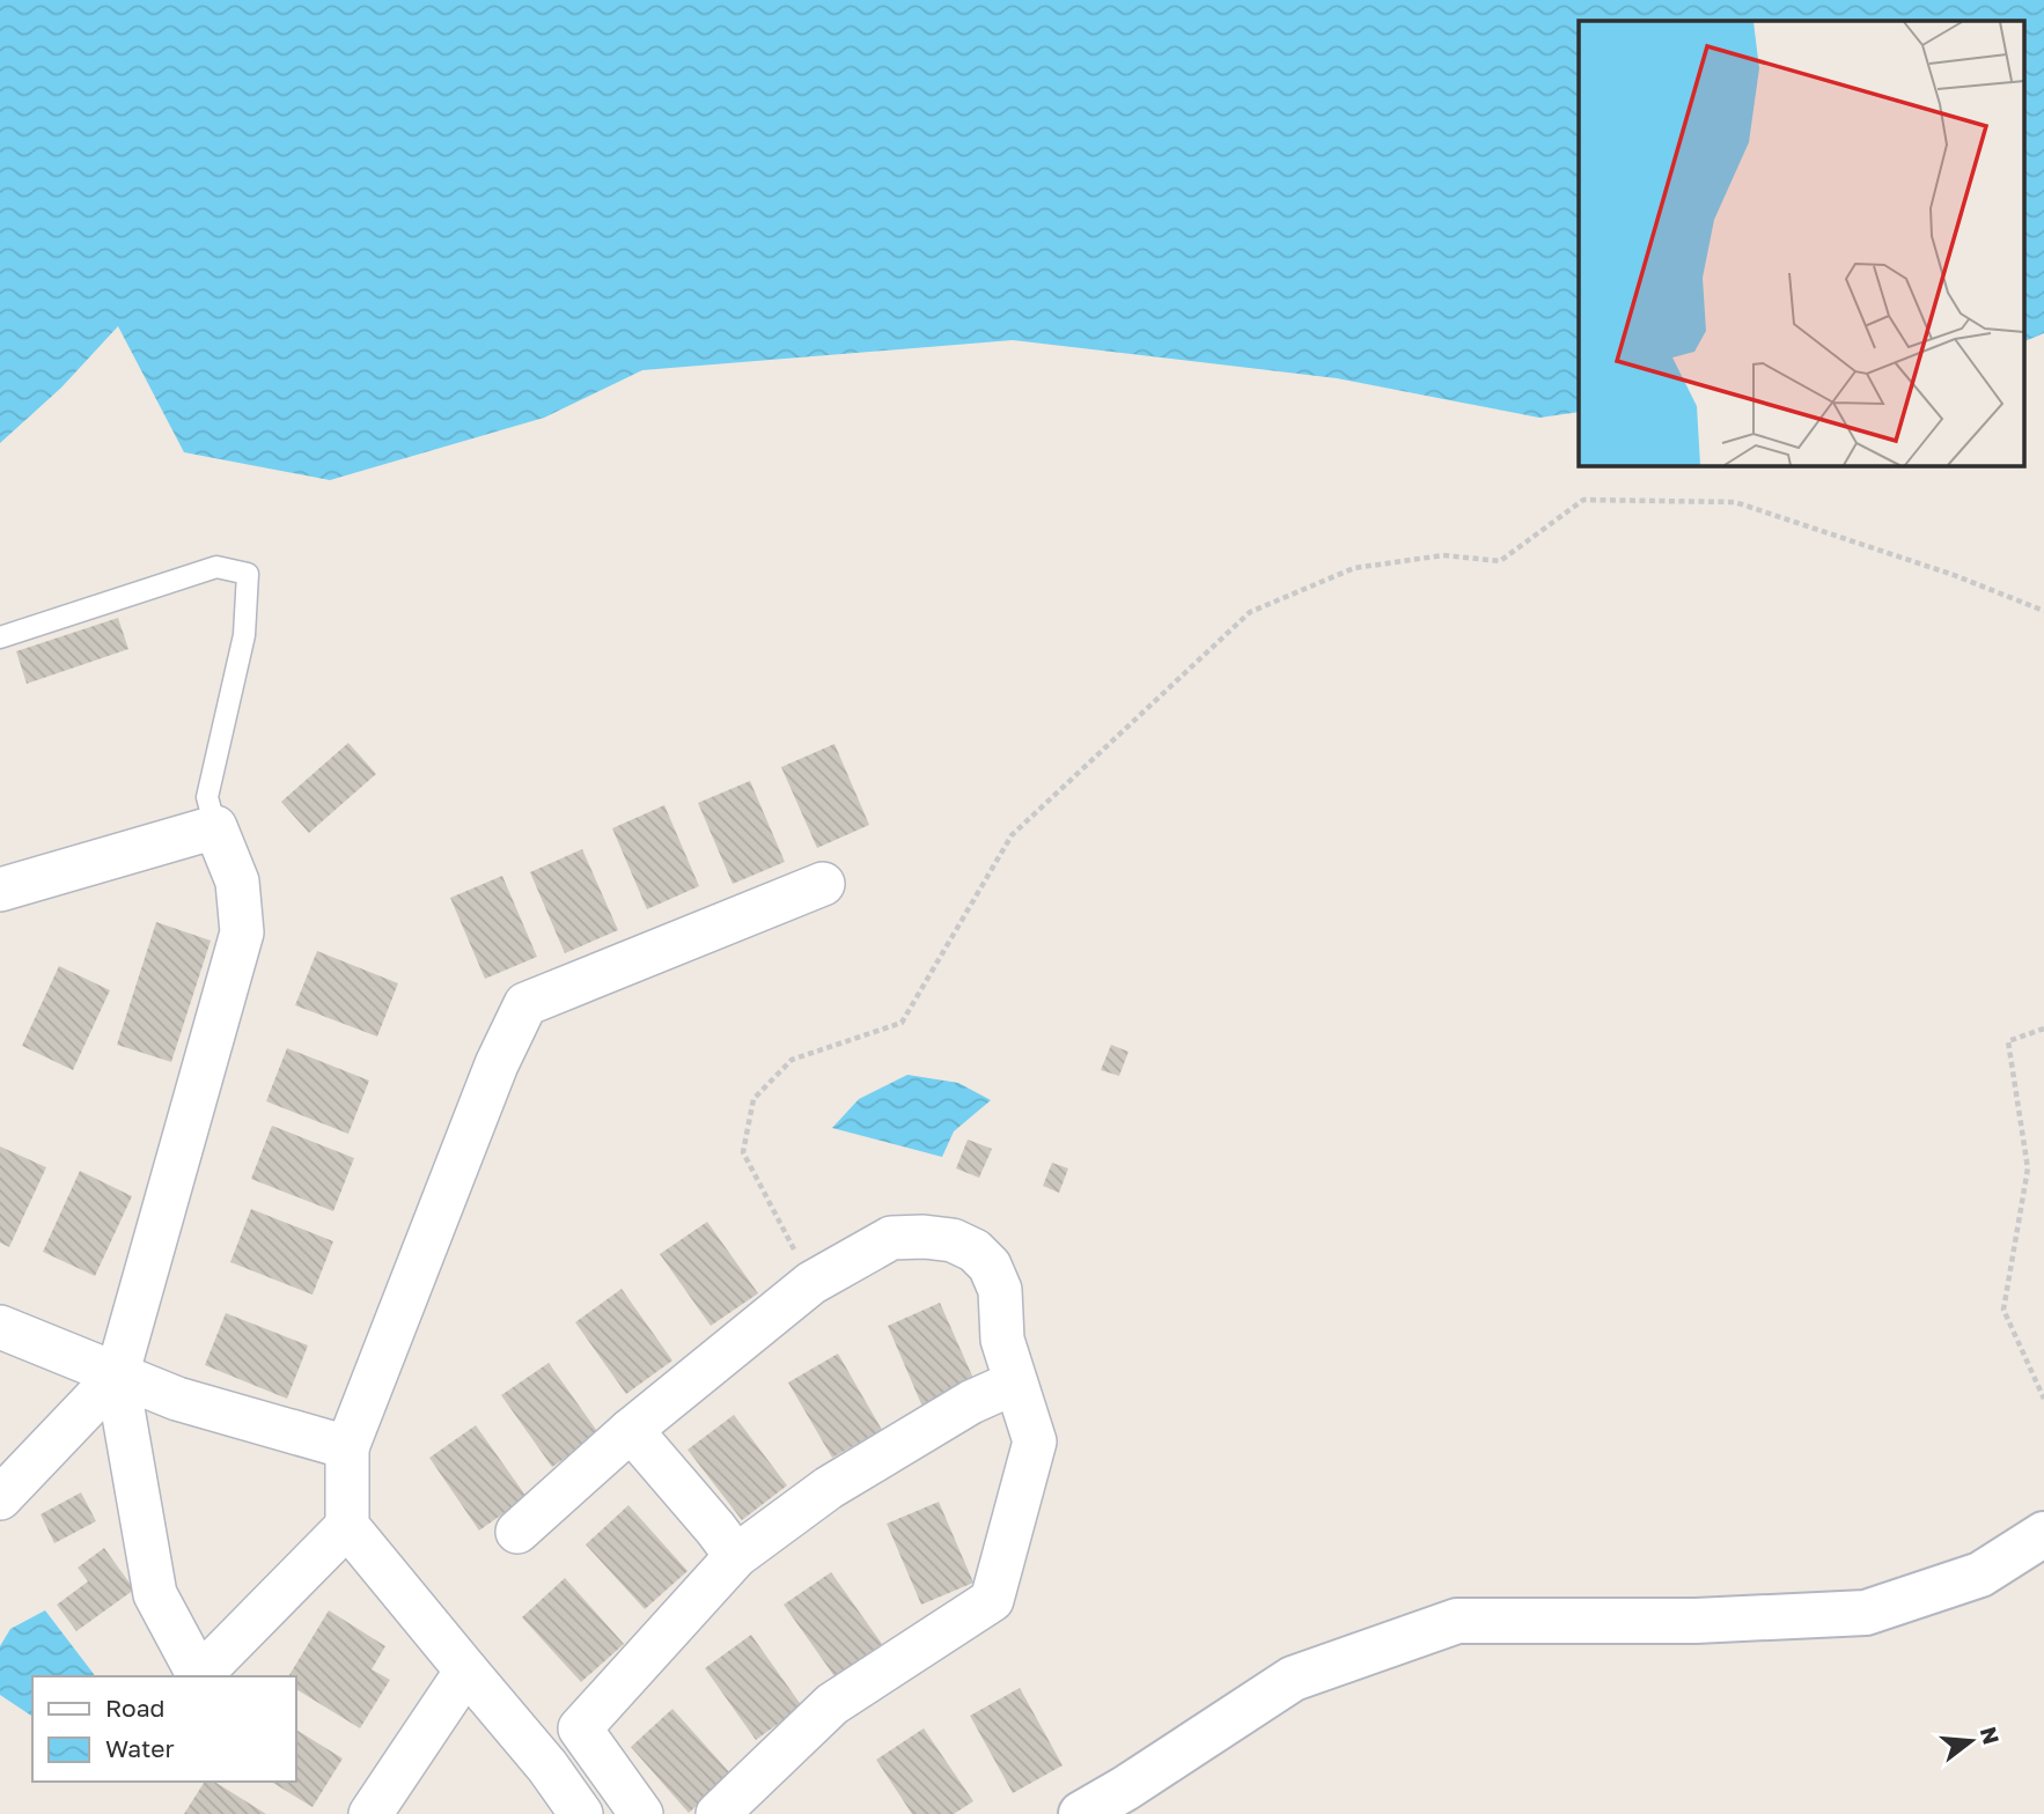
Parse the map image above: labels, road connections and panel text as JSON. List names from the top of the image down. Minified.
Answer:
{"legend":["Road","Water"],"north":"right"}
